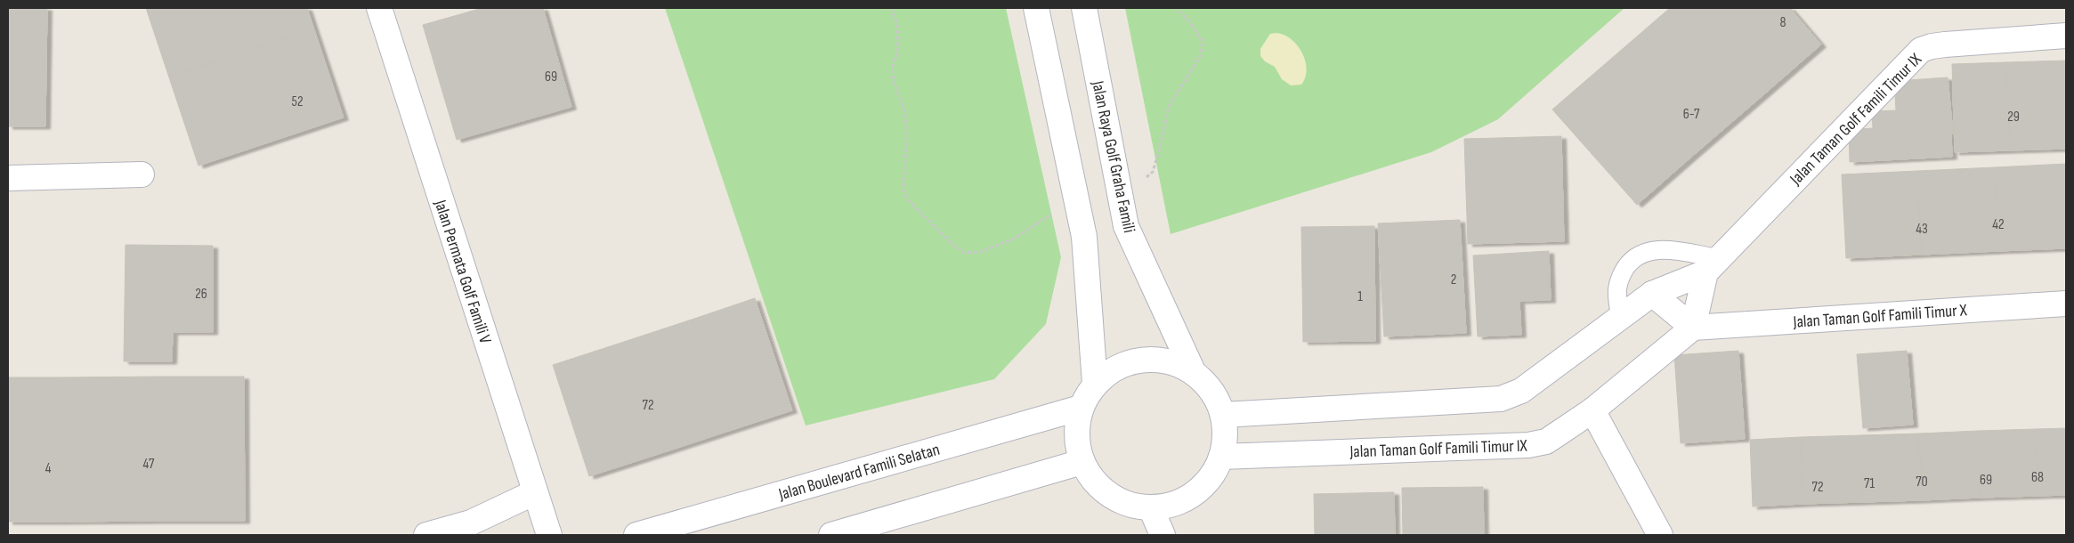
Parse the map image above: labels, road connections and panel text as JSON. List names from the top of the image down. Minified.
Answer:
{"streets":{"street":["Jalan Taman Golf Famili Timur IX","Jalan Raya Golf Graha Famili","Jalan Permata Golf Famili V","Jalan Taman Golf Famili Timur X","Jalan Boulevard Famili Selatan"]},"crossings":[["Jalan Taman Golf Famili Timur IX","Jalan Raya Golf Graha Famili"],["Jalan Taman Golf Famili Timur IX","Jalan Taman Golf Famili Timur X"],["Jalan Taman Golf Famili Timur IX","Jalan Boulevard Famili Selatan"],["Jalan Raya Golf Graha Famili","Jalan Boulevard Famili Selatan"]],"house_numbers":["8","69","52","6-7","29","42","43","2","26","1","72","47","4","68","69","70","71","72"]}
